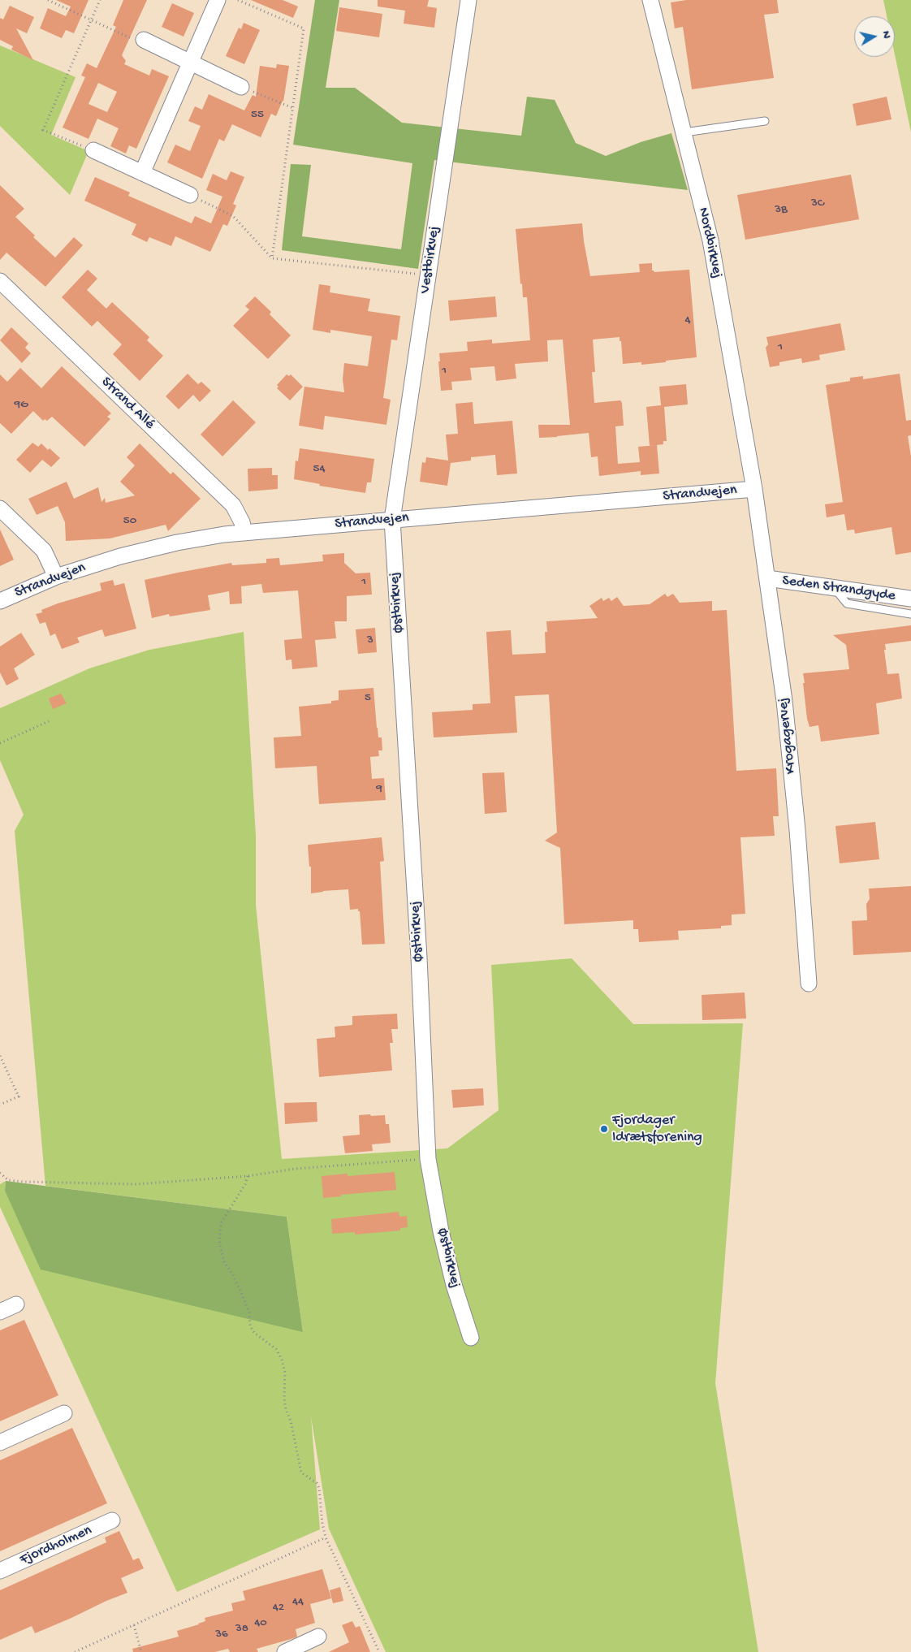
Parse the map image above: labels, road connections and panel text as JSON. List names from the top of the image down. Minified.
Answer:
{"streets":{"street":["Nordbirkvej","Vestbirkvej","Strand Allé","Strandvejen","Seden Strandgyde","Østbirkvej","Krogagervej","Fjordholmen"]},"crossings":[["Nordbirkvej","Strandvejen"],["Nordbirkvej","Krogagervej"],["Vestbirkvej","Strandvejen"],["Vestbirkvej","Østbirkvej"],["Strand Allé","Strandvejen"],["Strandvejen","Østbirkvej"],["Strandvejen","Krogagervej"],["Seden Strandgyde","Krogagervej"]],"places":["Fjordager Idrætsforening"],"house_numbers":["55","3C","3B","4","1","1","9G","54","50","1","3","5","9","44","42","40","38","36"],"north":"right"}
